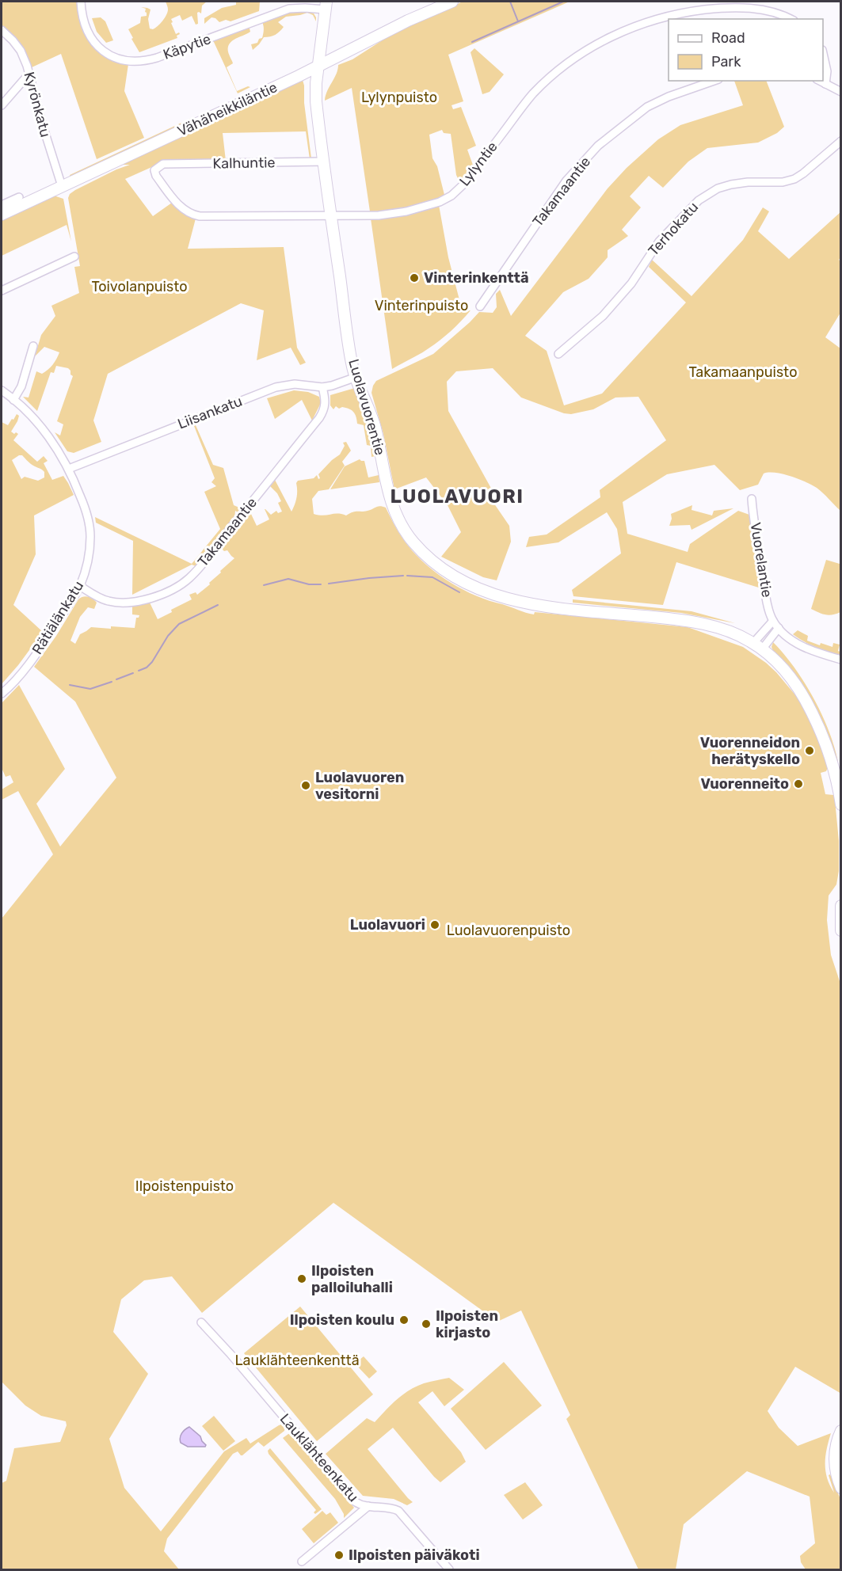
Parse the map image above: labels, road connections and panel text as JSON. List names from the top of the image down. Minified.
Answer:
{"streets":{"street":["Käpytie","Kyrönkatu","Vähäheikkiläntie","Kalhuntie","Lylyntie","Takamaantie","Terhokatu","Luolavuorentie","Liisankatu","Vuorelantie","Rätiälänkatu","Lauklähteenkatu"]},"crossings":[["Käpytie","Luolavuorentie"],["Kyrönkatu","Vähäheikkiläntie"],["Vähäheikkiläntie","Luolavuorentie"],["Kalhuntie","Lylyntie"],["Kalhuntie","Luolavuorentie"],["Lylyntie","Luolavuorentie"],["Takamaantie","Liisankatu"],["Takamaantie","Rätiälänkatu"],["Luolavuorentie","Liisankatu"],["Liisankatu","Rätiälänkatu"]],"districts":["LUOLAVUORI"],"parks":["Lylynpuisto","Toivolanpuisto","Vinterinpuisto","Takamaanpuisto","Luolavuorenpuisto","Ilpoistenpuisto","Lauklähteenkenttä"],"places":["Vinterinkenttä","Vuorenneidon herätyskello","Vuorenneito","Luolavuoren vesitorni","Luolavuori","Ilpoisten palloiluhalli","Ilpoisten koulu","Ilpoisten kirjasto","Ilpoisten päiväkoti"],"legend":["Road","Park"]}
